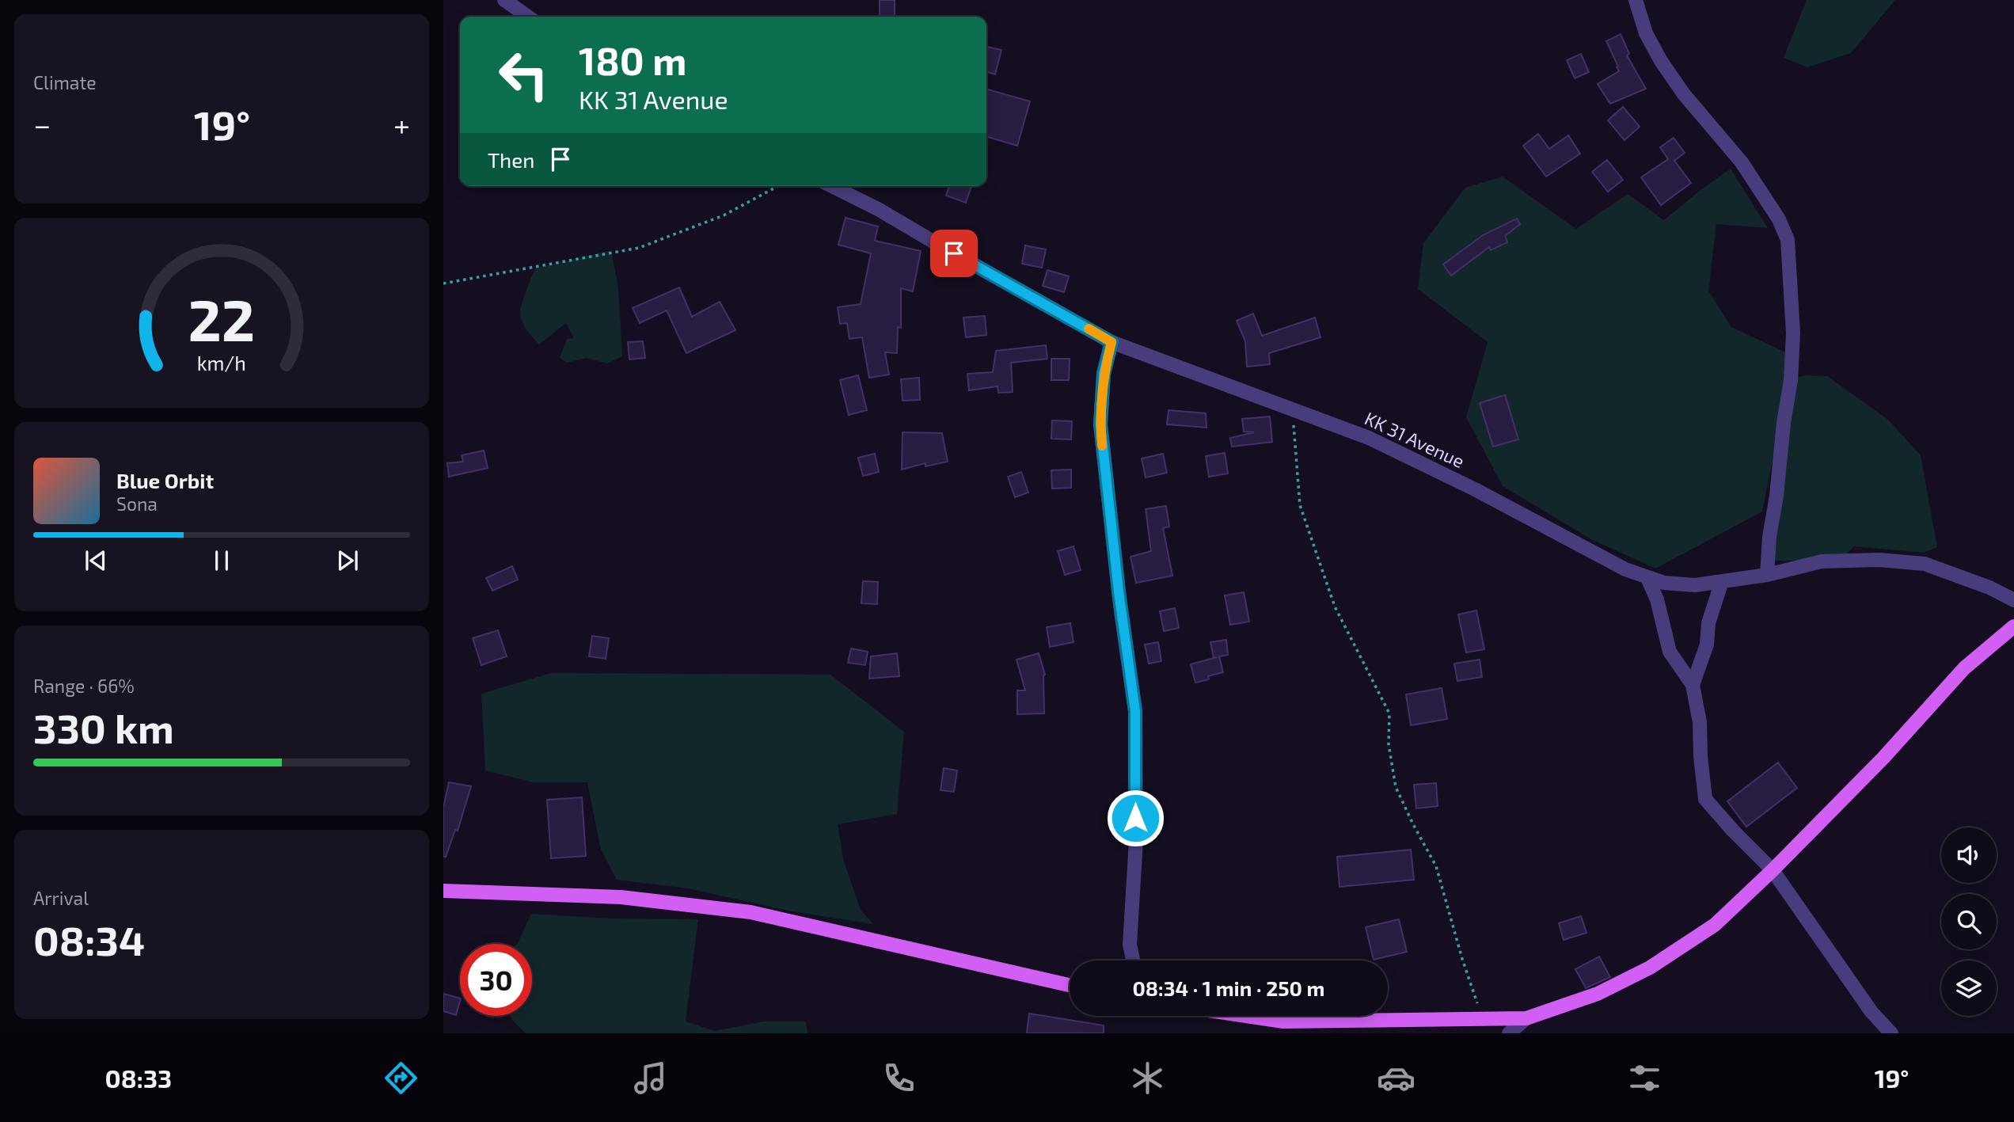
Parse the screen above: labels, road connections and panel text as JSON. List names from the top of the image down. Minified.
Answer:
{"streets":{"street":["KK 31 Avenue"]},"page":{"tile":["Climate",["Range · 66%","330 km"],["Arrival","08:34"]],"turn":["180 m","KK 31 Avenue"],"heat":["−","19°","+"],"then":"Then","song":["Blue Orbit","Sona"],"limit":"30","trip":"08:34 · 1 min · 250 m","tabs":["08:33","19°"],"gauge":["22","km/h"]}}
